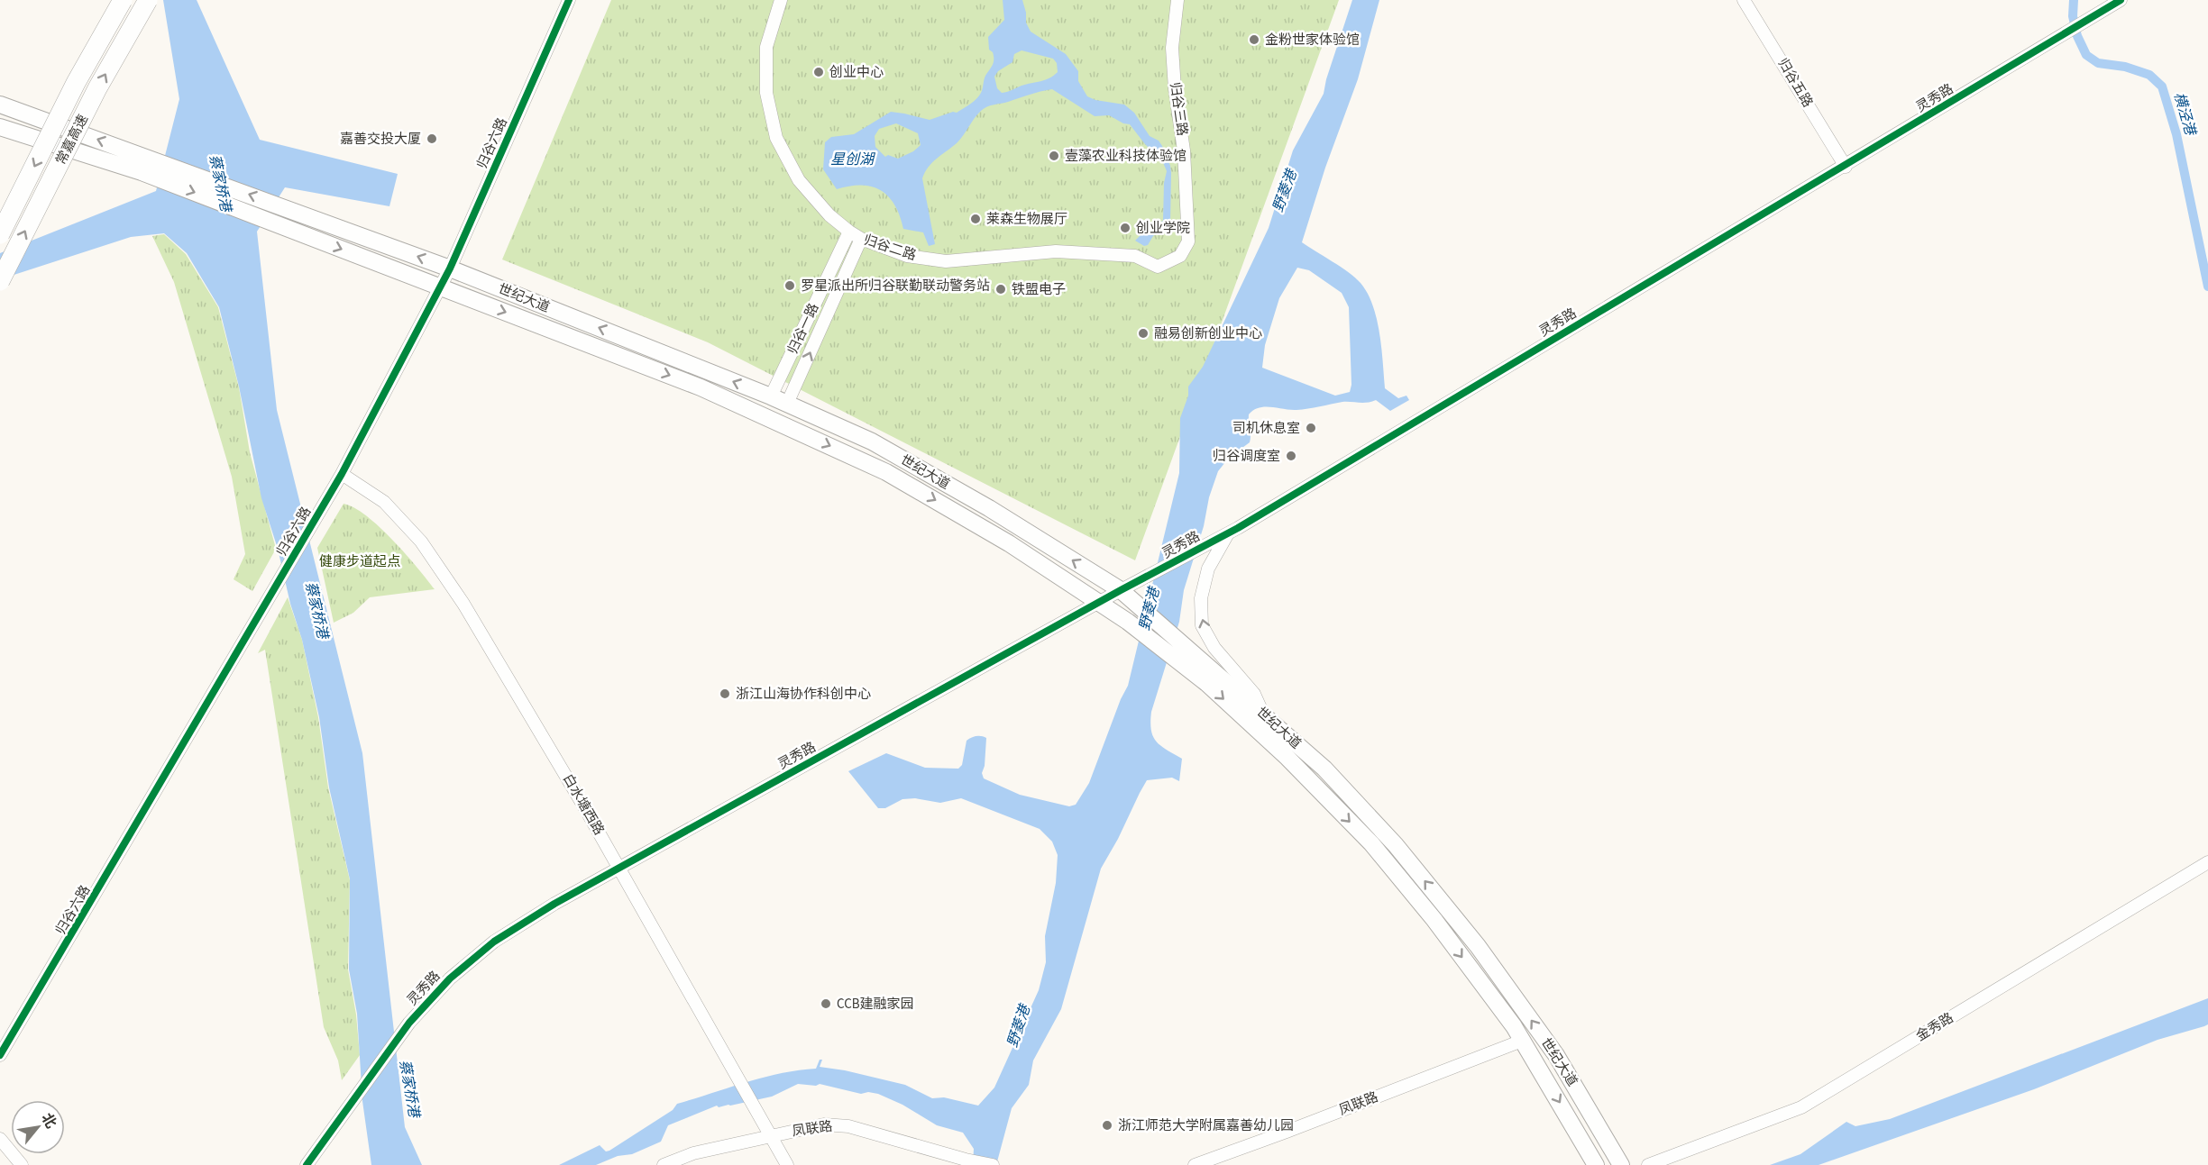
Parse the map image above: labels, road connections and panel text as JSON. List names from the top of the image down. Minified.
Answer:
{"streets":{"highway":["常嘉高速"],"main road":["世纪大道"],"street":["归谷五路","灵秀路","归谷三路","归谷六路","归谷二路","归谷一路","白水塘西路","金秀路","凤联路"]},"crossings":[["归谷五路","灵秀路"],["灵秀路","世纪大道"],["灵秀路","白水塘西路"],["归谷三路","归谷二路"],["归谷六路","世纪大道"],["归谷六路","白水塘西路"],["归谷二路","归谷一路"],["世纪大道","归谷一路"],["世纪大道","凤联路"],["白水塘西路","凤联路"]],"water":["横泾港","星创湖","蔡家桥港","野菱港"],"parks":["健康步道起点"],"places":["金粉世家体验馆","创业中心","嘉善交投大厦","壹藻农业科技体验馆","莱森生物展厅","创业学院","罗星派出所归谷联勤联动警务站","铁盟电子","融易创新创业中心","司机休息室","归谷调度室","浙江山海协作科创中心","CCB建融家园","浙江师范大学附属嘉善幼儿园"],"north":"top right"}
